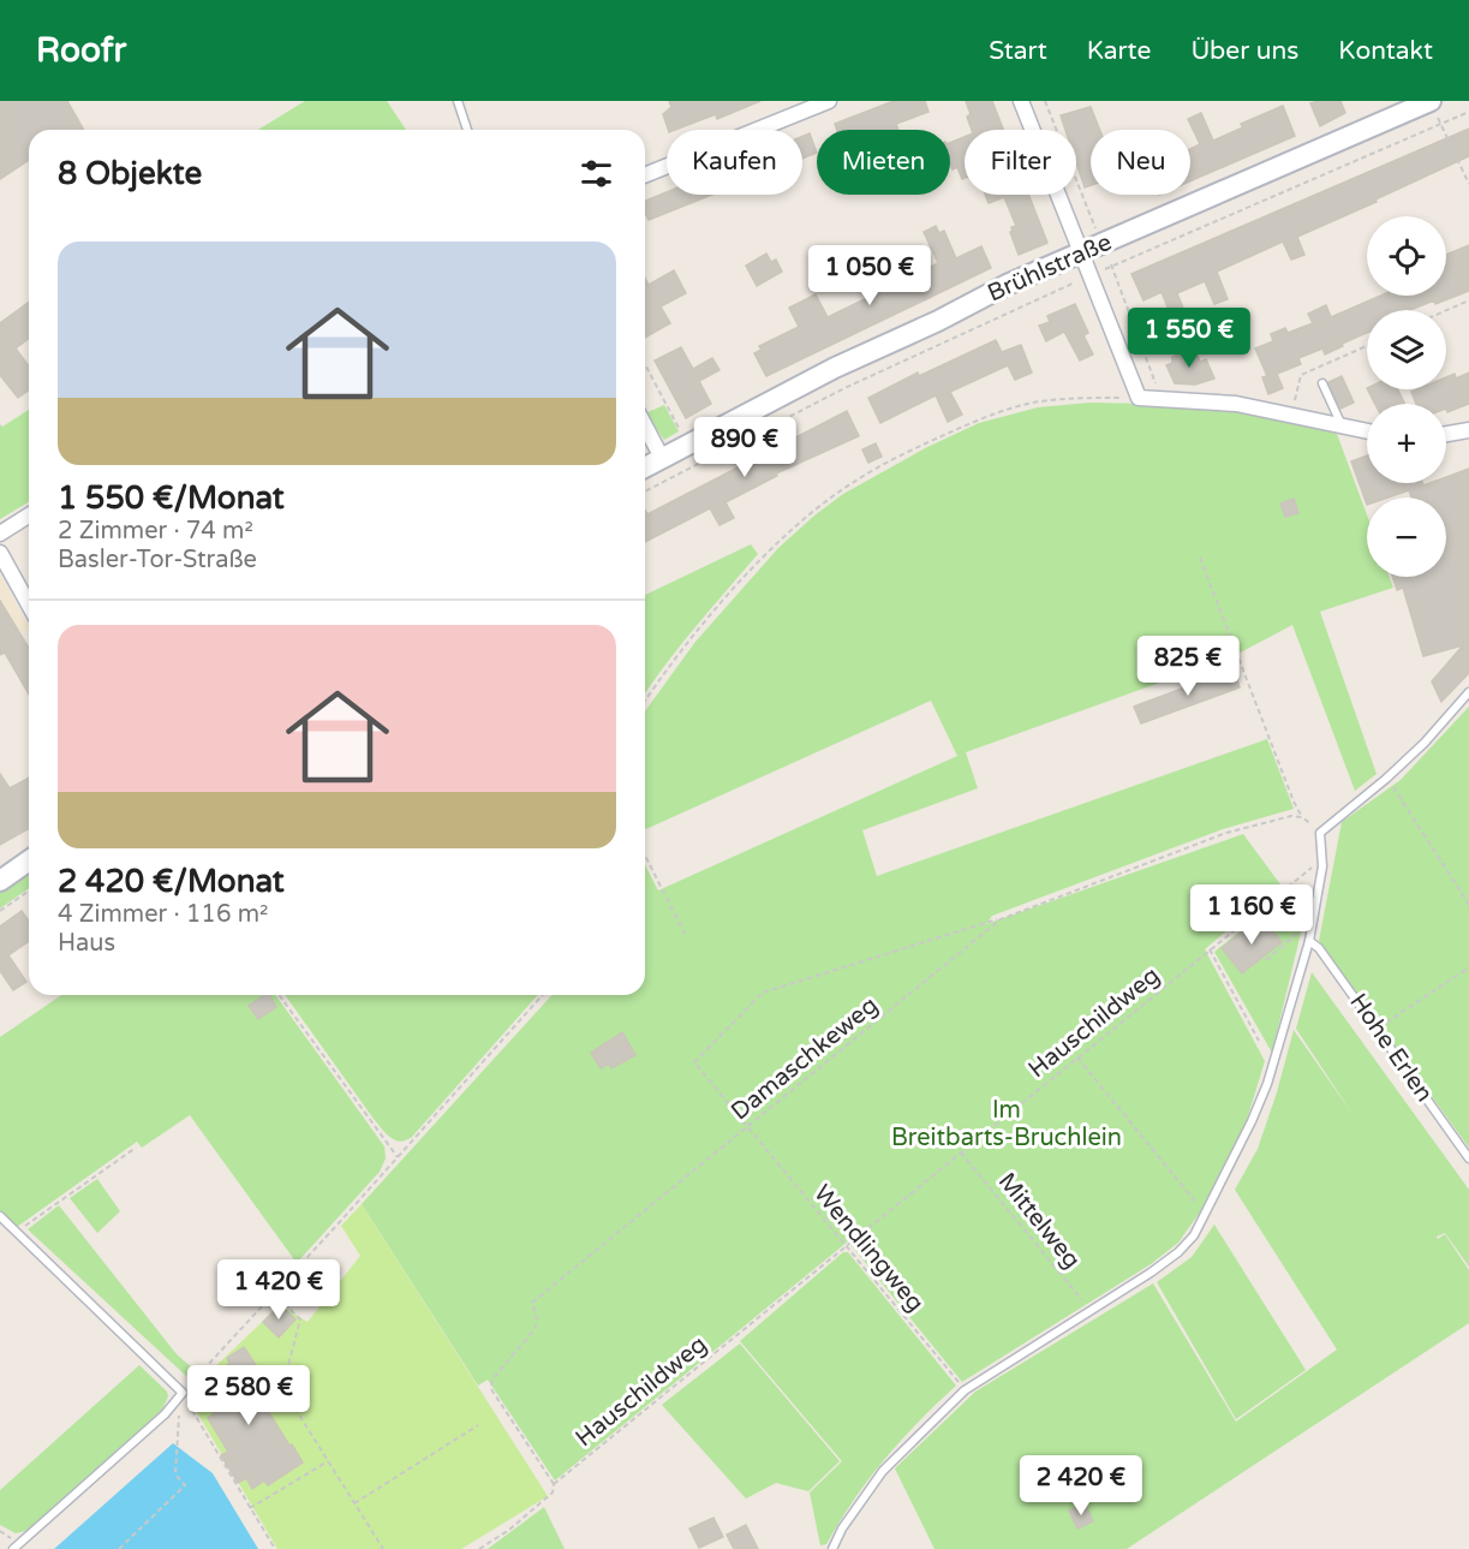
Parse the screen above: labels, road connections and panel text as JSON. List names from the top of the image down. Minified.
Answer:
{"streets":{"street":["Brühlstraße"],"lane":["Hohe Erlen"],"path":["Hauschildweg","Damaschkeweg","Mittelweg","Wendlingweg"]},"crossings":[["Hauschildweg","Damaschkeweg"],["Hauschildweg","Mittelweg"],["Hauschildweg","Wendlingweg"],["Damaschkeweg","Wendlingweg"]],"parks":["Im Breitbarts-Bruchlein"],"page":{"header":"Roofr","nav":["Start","Karte","Über uns","Kontakt"],"chip":["Kaufen","Mieten","Filter","Neu"],"heading":"8 Objekte","map_buttons":["+","−"],"list":[{"name":"1 550 €/Monat","note":"2 Zimmer · 74 m² · Basler-Tor-Straße"},{"name":"2 420 €/Monat","note":"4 Zimmer · 116 m² · Haus"}],"price":["1 050 €","1 550 €","890 €","825 €","1 160 €","1 420 €","2 580 €","2 420 €"]}}
